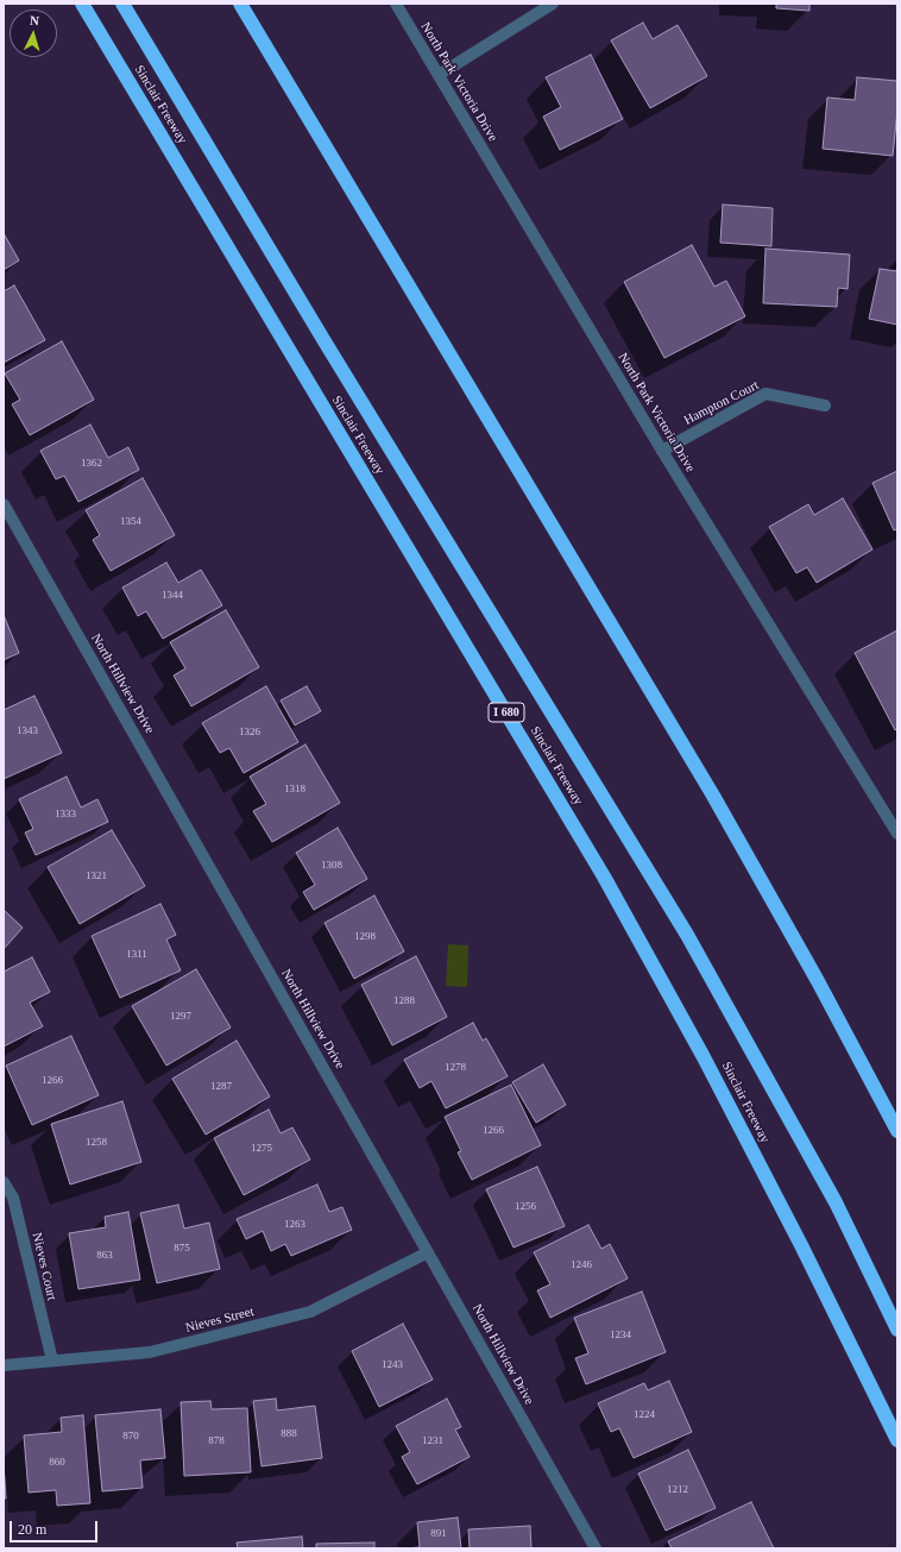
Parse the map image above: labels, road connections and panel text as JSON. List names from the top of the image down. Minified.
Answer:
{"streets":{"highway":["Sinclair Freeway","I 680"],"street":["North Park Victoria Drive","Hampton Court","North Hillview Drive","Nieves Court","Nieves Street"]},"crossings":[["North Park Victoria Drive","Hampton Court"],["North Hillview Drive","Nieves Street"],["Nieves Court","Nieves Street"]],"house_numbers":["1362","1354","1344","1343","1326","1318","1333","1308","1321","1298","1311","1288","1297","1278","1266","1287","1266","1258","1275","1256","1263","875","863","1246","1234","1243","1224","888","870","878","1231","860","1212","891"],"scale_bar":"20 m","north":"top"}
